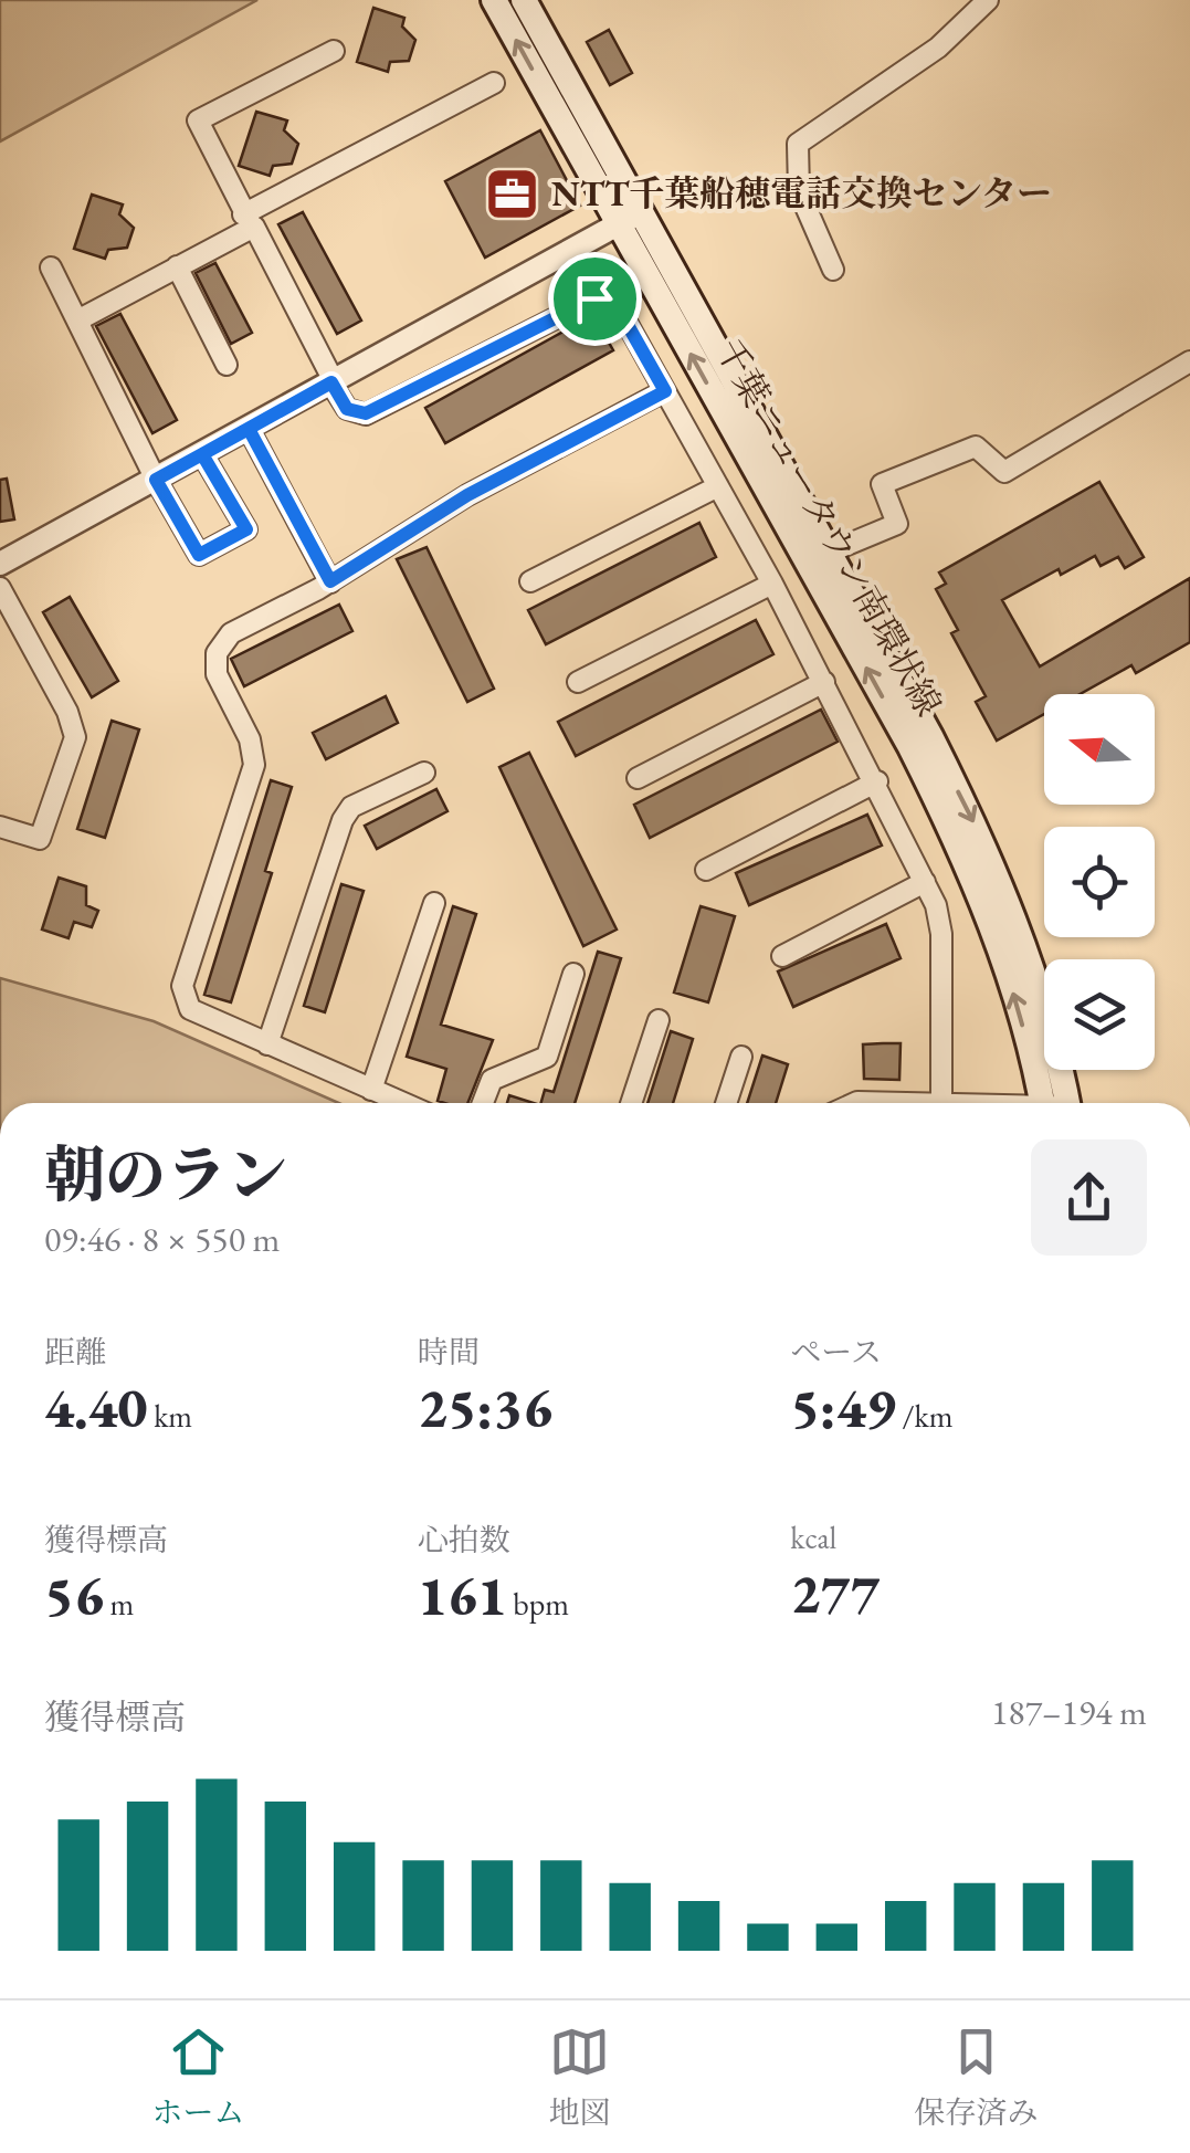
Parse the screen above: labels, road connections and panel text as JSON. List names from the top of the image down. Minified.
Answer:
{"streets":{"main road":["千葉ニュータウン南環状線"]},"places":{"office":["NTT千葉船穂電話交換センター"]},"north":"left","page":{"heading":["朝のラン","09:46 · 8 × 550 m"],"stats":[["距離","4.40 km"],["時間","25:36"],["ペース","5:49 /km"],["獲得標高","56 m"],["心拍数","161 bpm"],["kcal","277"]],"chart":["獲得標高","187–194 m"],"tabs":["ホーム","地図","保存済み"]}}
